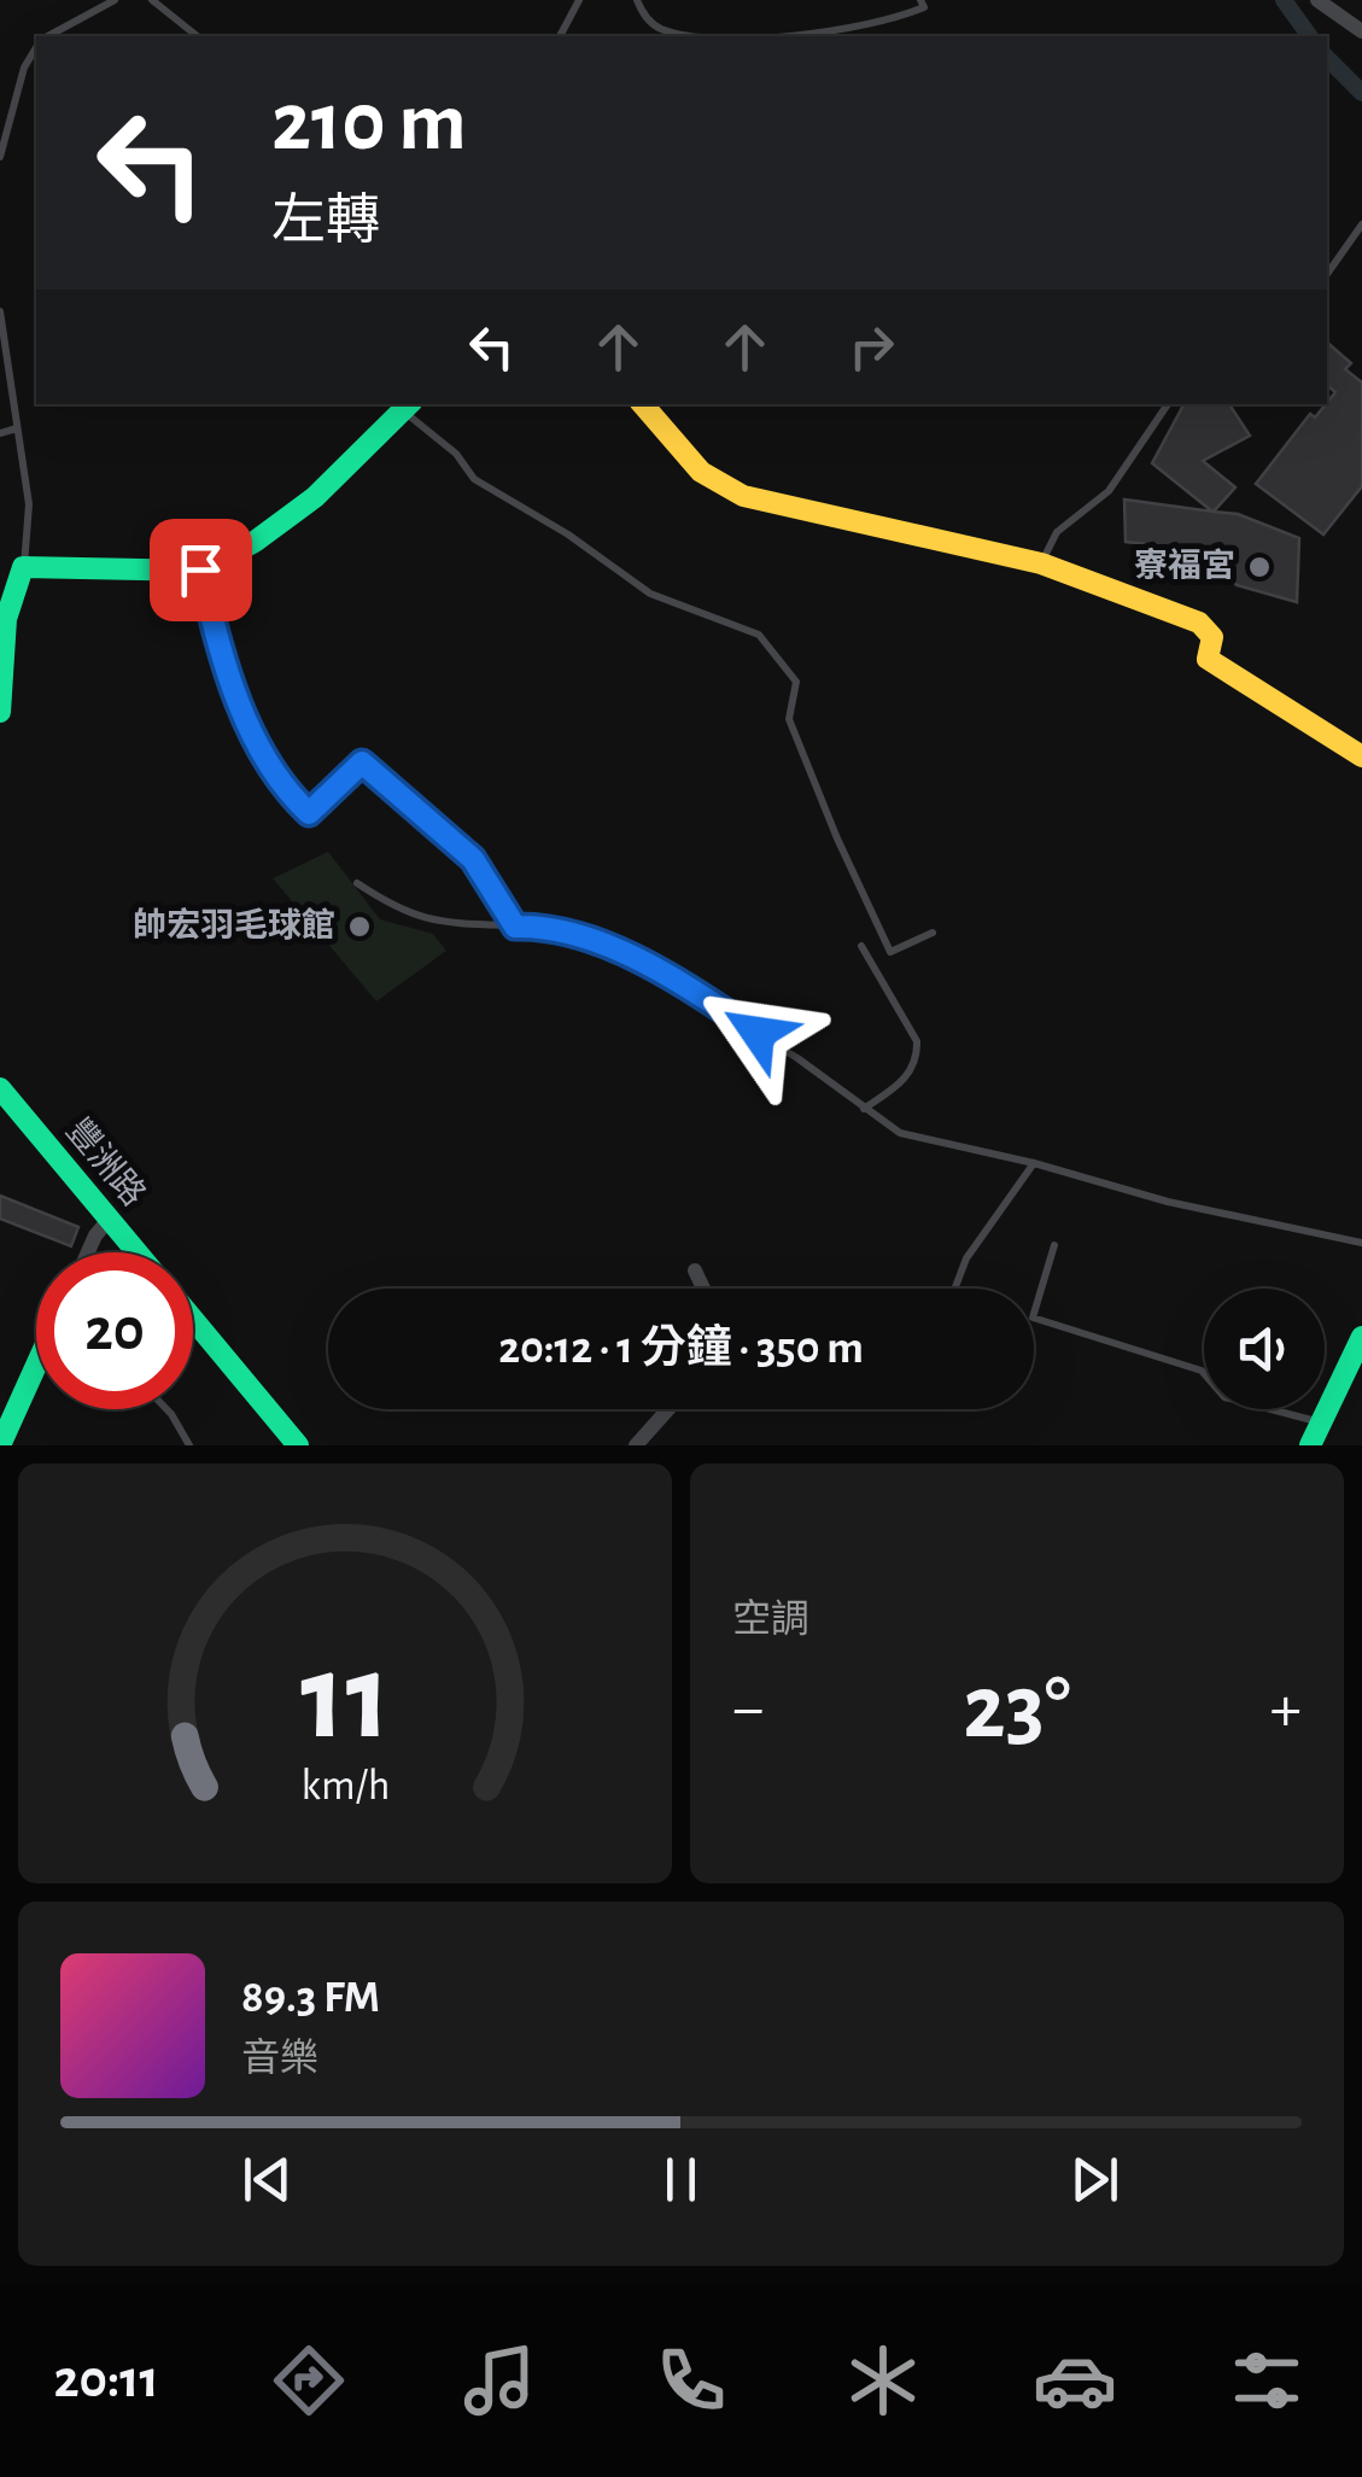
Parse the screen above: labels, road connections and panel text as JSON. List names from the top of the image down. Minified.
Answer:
{"streets":{"street":["豐洲路"]},"places":["寮福宮","帥宏羽毛球館"],"page":{"turn":["210 m","左轉"],"limit":"20","trip":"20:12 · 1 分鐘 · 350 m","tile":"空調","heat":["−","23°","+"],"song":["89.3 FM","音樂"],"tabs":"20:11","gauge":["11","km/h"]}}
